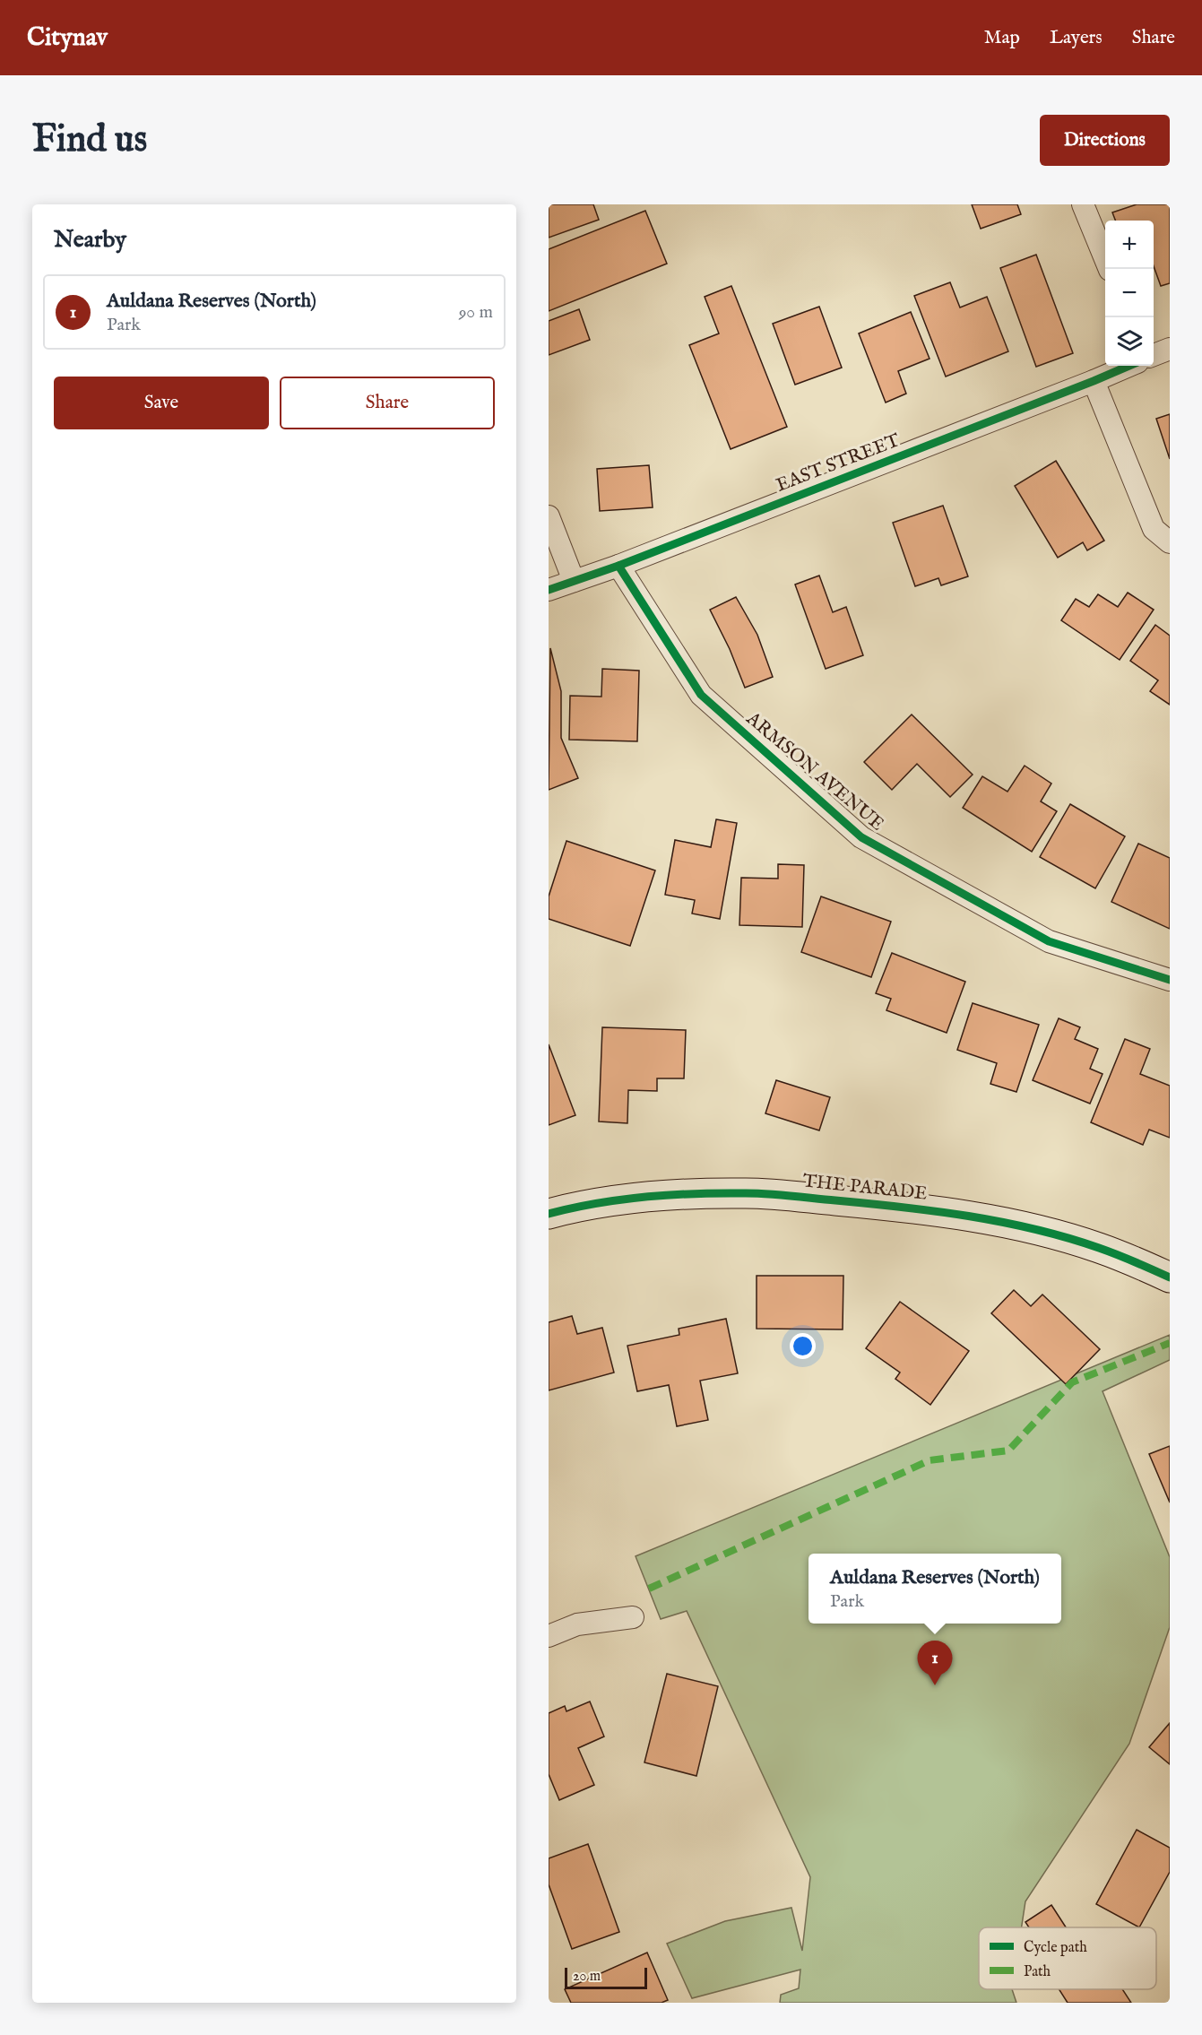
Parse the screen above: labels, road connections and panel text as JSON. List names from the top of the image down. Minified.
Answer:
{"streets":{"street":["EAST STREET","ARMSON AVENUE","THE PARADE"]},"crossings":[["EAST STREET","ARMSON AVENUE"]],"legend":["Cycle path","Path"],"scale_bar":"20 m","page":{"header":"Citynav","nav":["Map","Layers","Share"],"buttons":["Directions",["Save","Share"]],"title":"Find us","heading":"Nearby","map_buttons":["+","−"],"list":[{"mark":"1","name":"Auldana Reserves (North)","note":"Park","value":"90 m"}],"popup":["Auldana Reserves (North)","Park"],"pins":"1","scale":"20 m"}}
